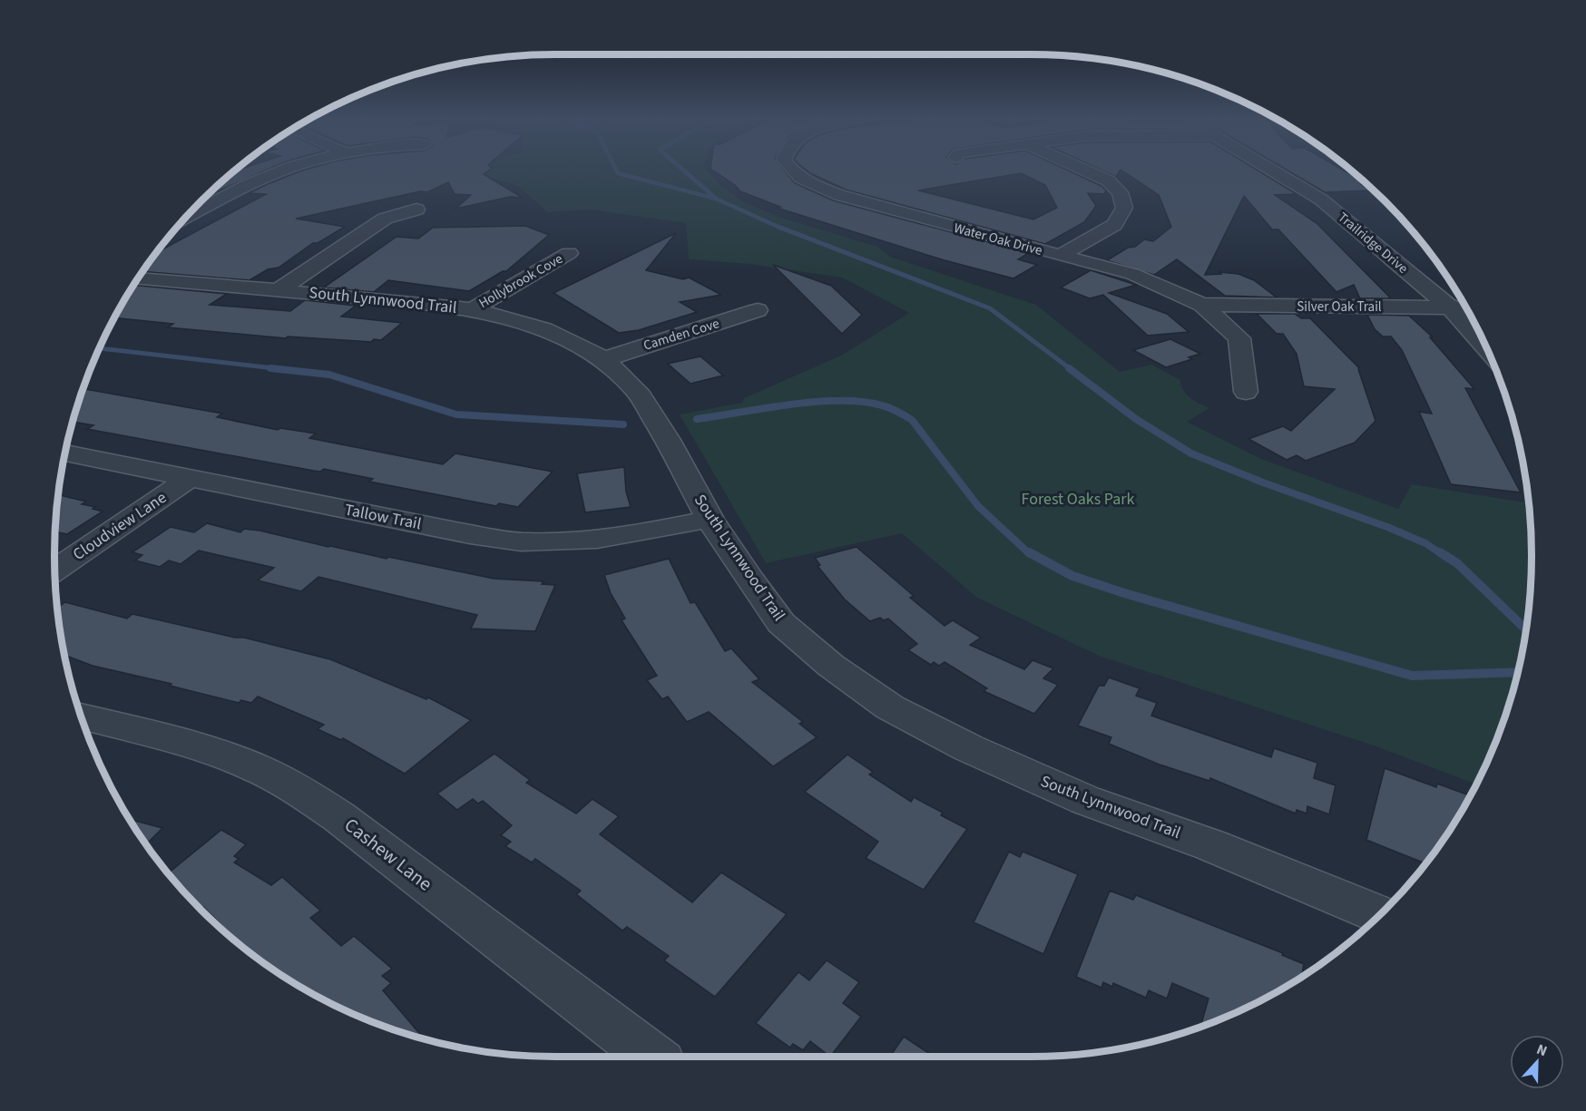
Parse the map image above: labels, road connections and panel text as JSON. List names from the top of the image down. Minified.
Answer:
{"streets":{"street":["Water Oak Drive","Trailridge Drive","Hollybrook Cove","South Lynnwood Trail","Silver Oak Trail","Camden Cove","Tallow Trail","Cloudview Lane","Cashew Lane"]},"crossings":[["Water Oak Drive","Silver Oak Trail"],["Trailridge Drive","Silver Oak Trail"],["Hollybrook Cove","South Lynnwood Trail"],["South Lynnwood Trail","Camden Cove"],["South Lynnwood Trail","Tallow Trail"],["Tallow Trail","Cloudview Lane"]],"parks":["Forest Oaks Park"],"north":"top"}
